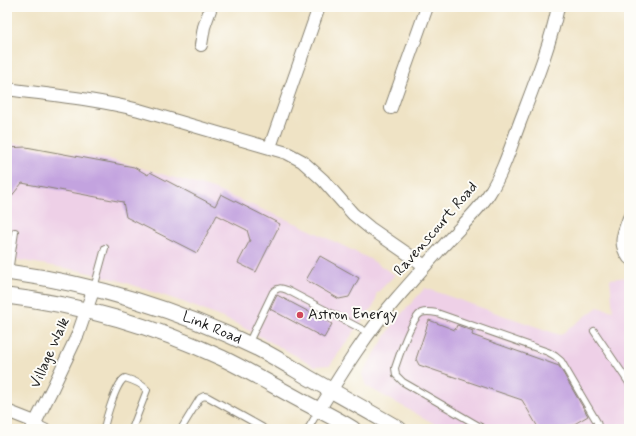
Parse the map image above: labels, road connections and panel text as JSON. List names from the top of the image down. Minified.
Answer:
{"streets":{"street":["Ravenscourt Road","Link Road","Village Walk"]},"crossings":[["Ravenscourt Road","Link Road"],["Link Road","Village Walk"]],"places":["Astron Energy"]}
